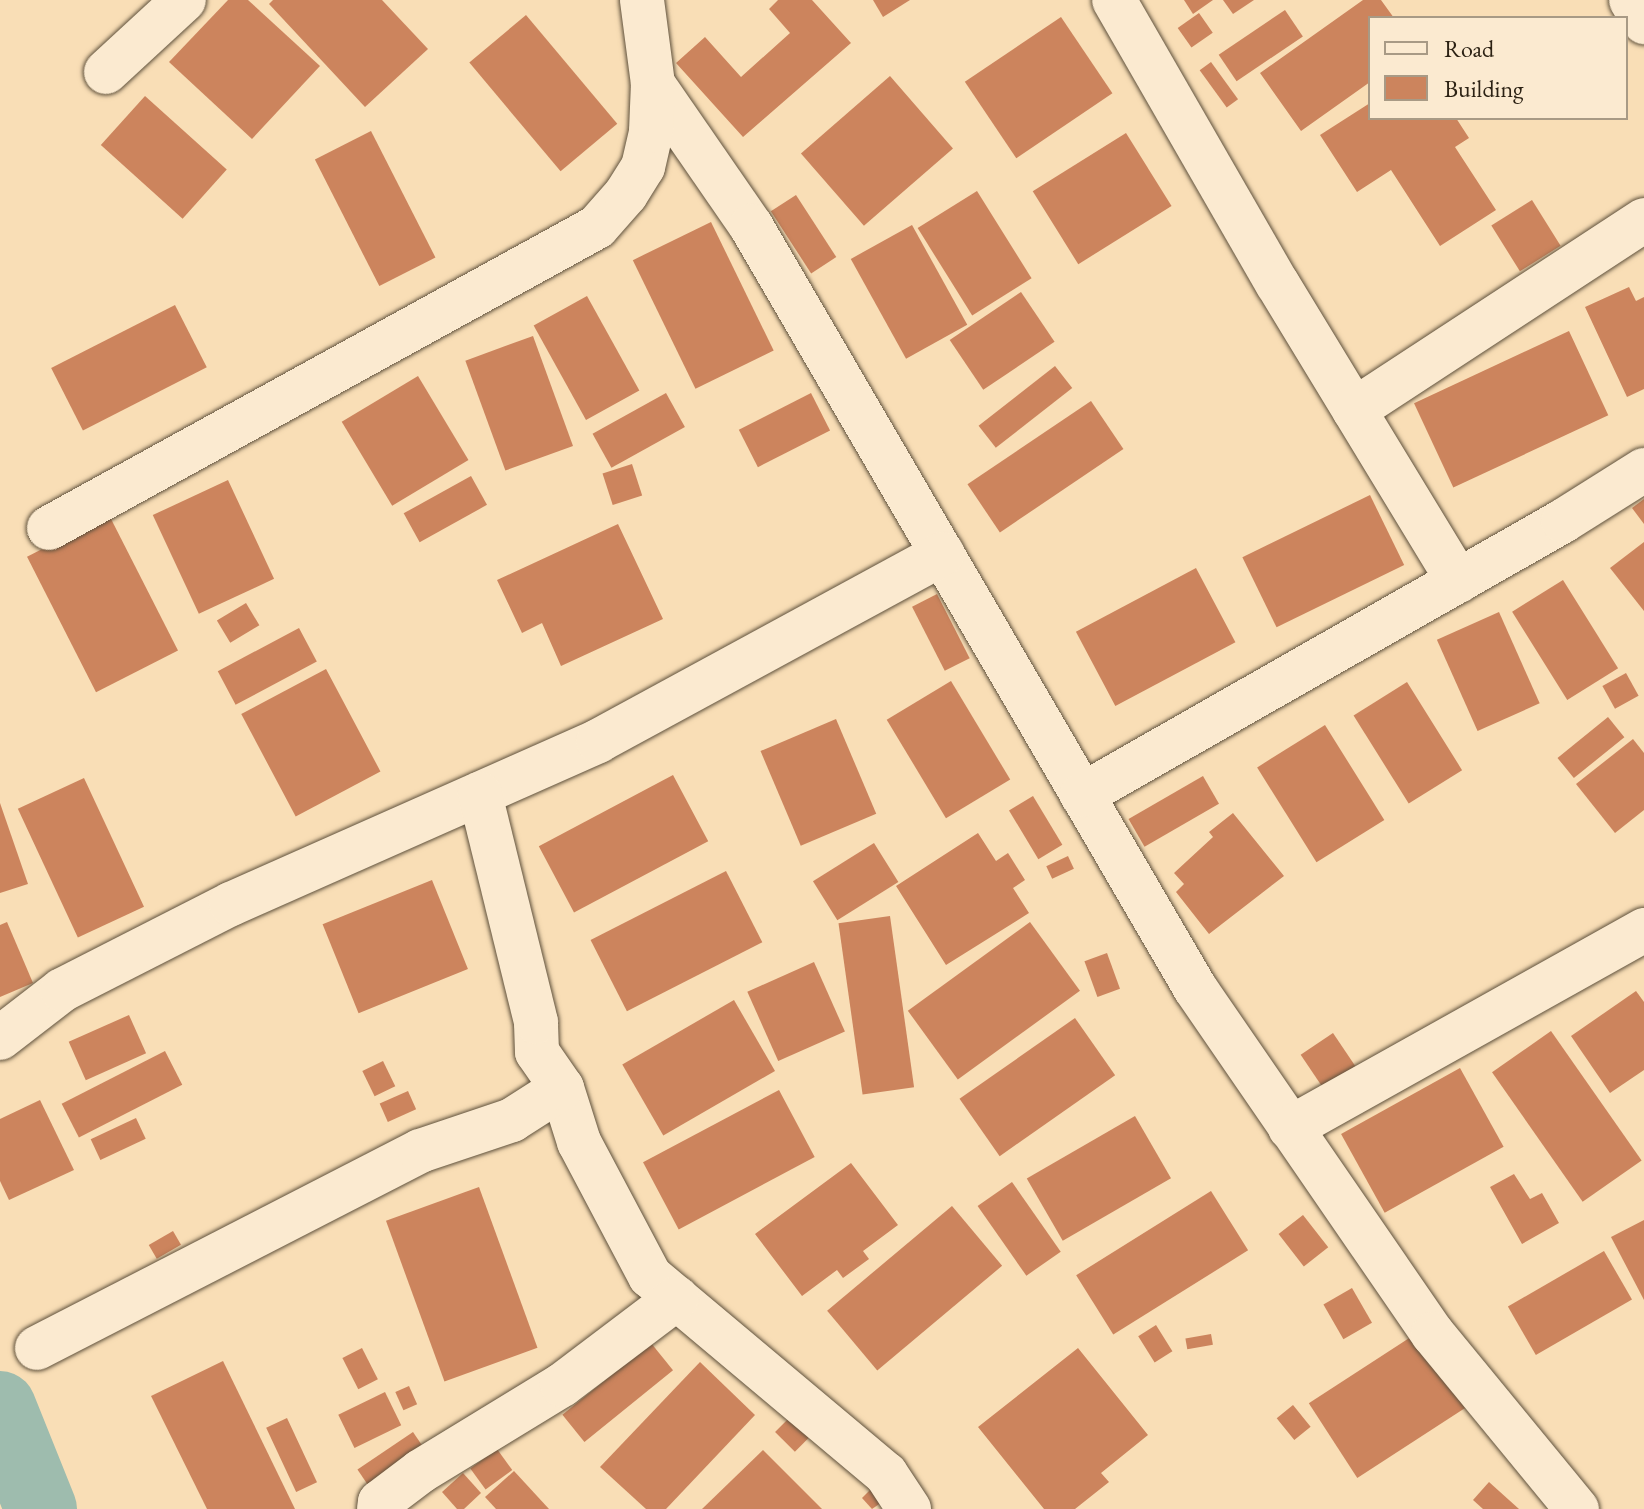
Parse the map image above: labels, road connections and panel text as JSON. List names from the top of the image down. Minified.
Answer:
{"legend":["Road","Building"]}
